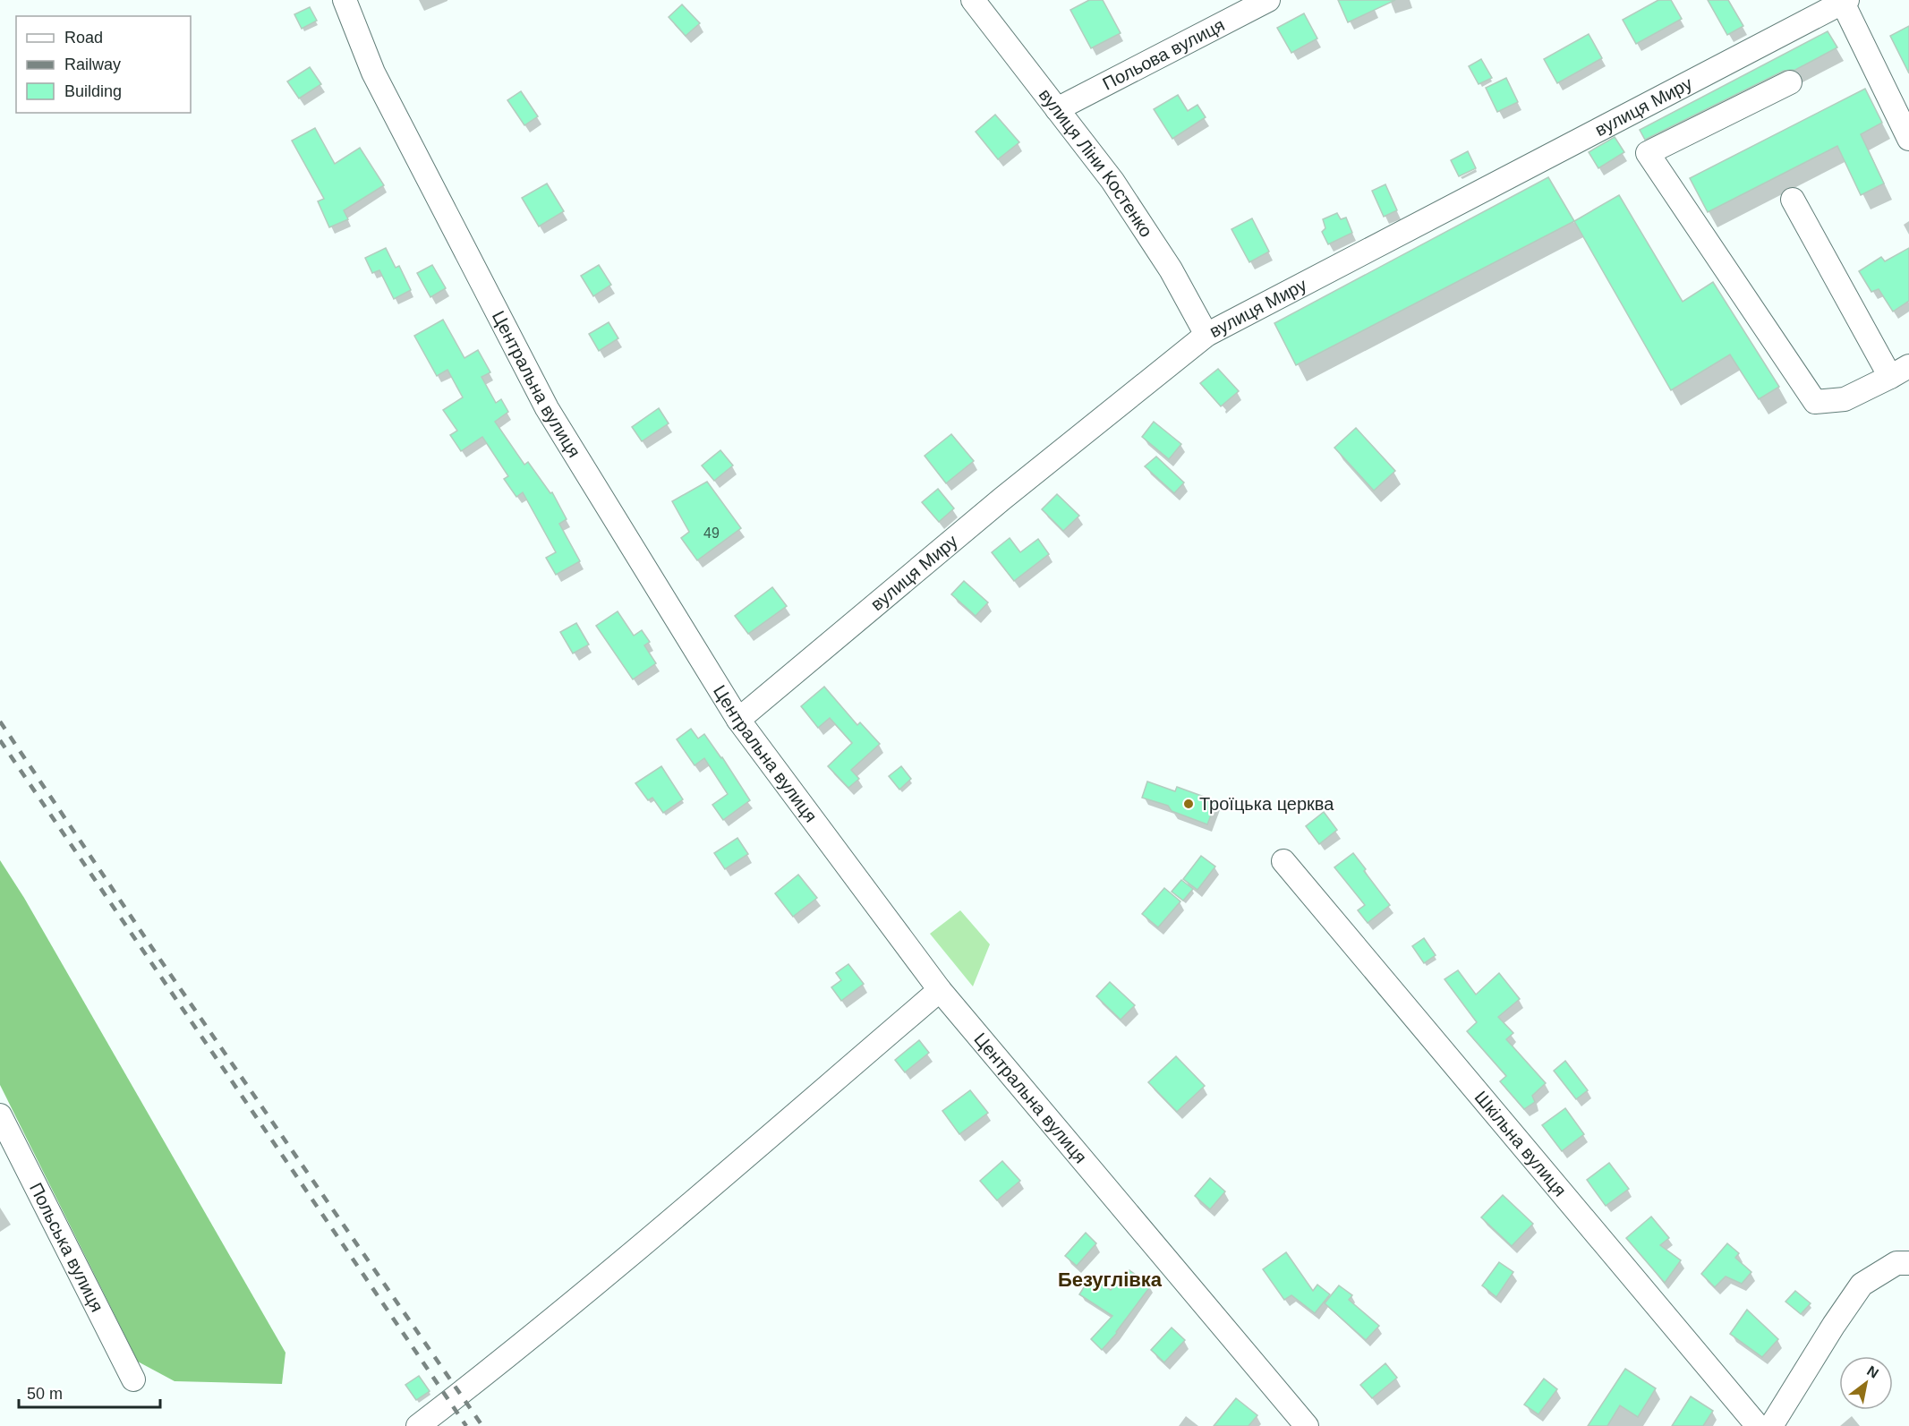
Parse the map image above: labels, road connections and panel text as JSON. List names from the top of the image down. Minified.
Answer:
{"streets":{"street":["Польова вулиця","вулиця Миру","вулиця Ліни Костенко","Центральна вулиця","Шкільна вулиця","Польська вулиця"]},"crossings":[["Польова вулиця","вулиця Ліни Костенко"],["вулиця Миру","вулиця Ліни Костенко"],["вулиця Миру","Центральна вулиця"]],"districts":["Безуглівка"],"places":["Троїцька церква"],"house_numbers":["49"],"legend":["Road","Railway","Building"],"scale_bar":"50 m","north":"top right"}
